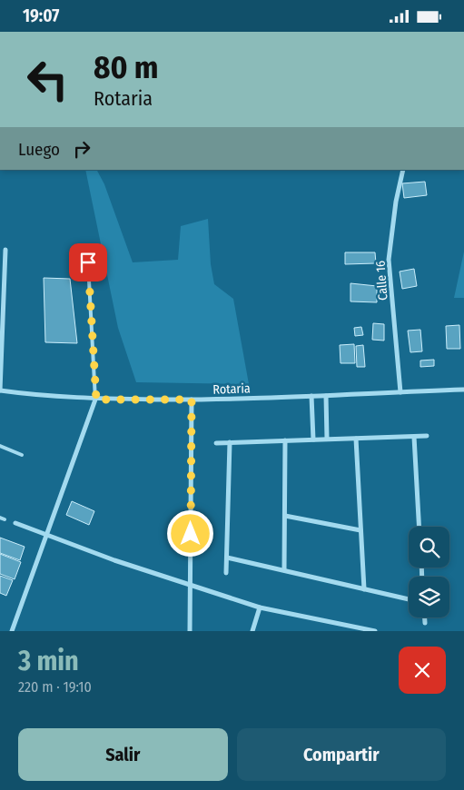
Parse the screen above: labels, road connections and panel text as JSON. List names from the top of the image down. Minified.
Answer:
{"streets":{"street":["Calle 16","Rotaria"]},"crossings":[["Calle 16","Rotaria"]],"page":{"status":"19:07","turn":["80 m","Rotaria"],"then":"Luego","heading":["3 min","220 m · 19:10"],"buttons":["Salir","Compartir"]}}
